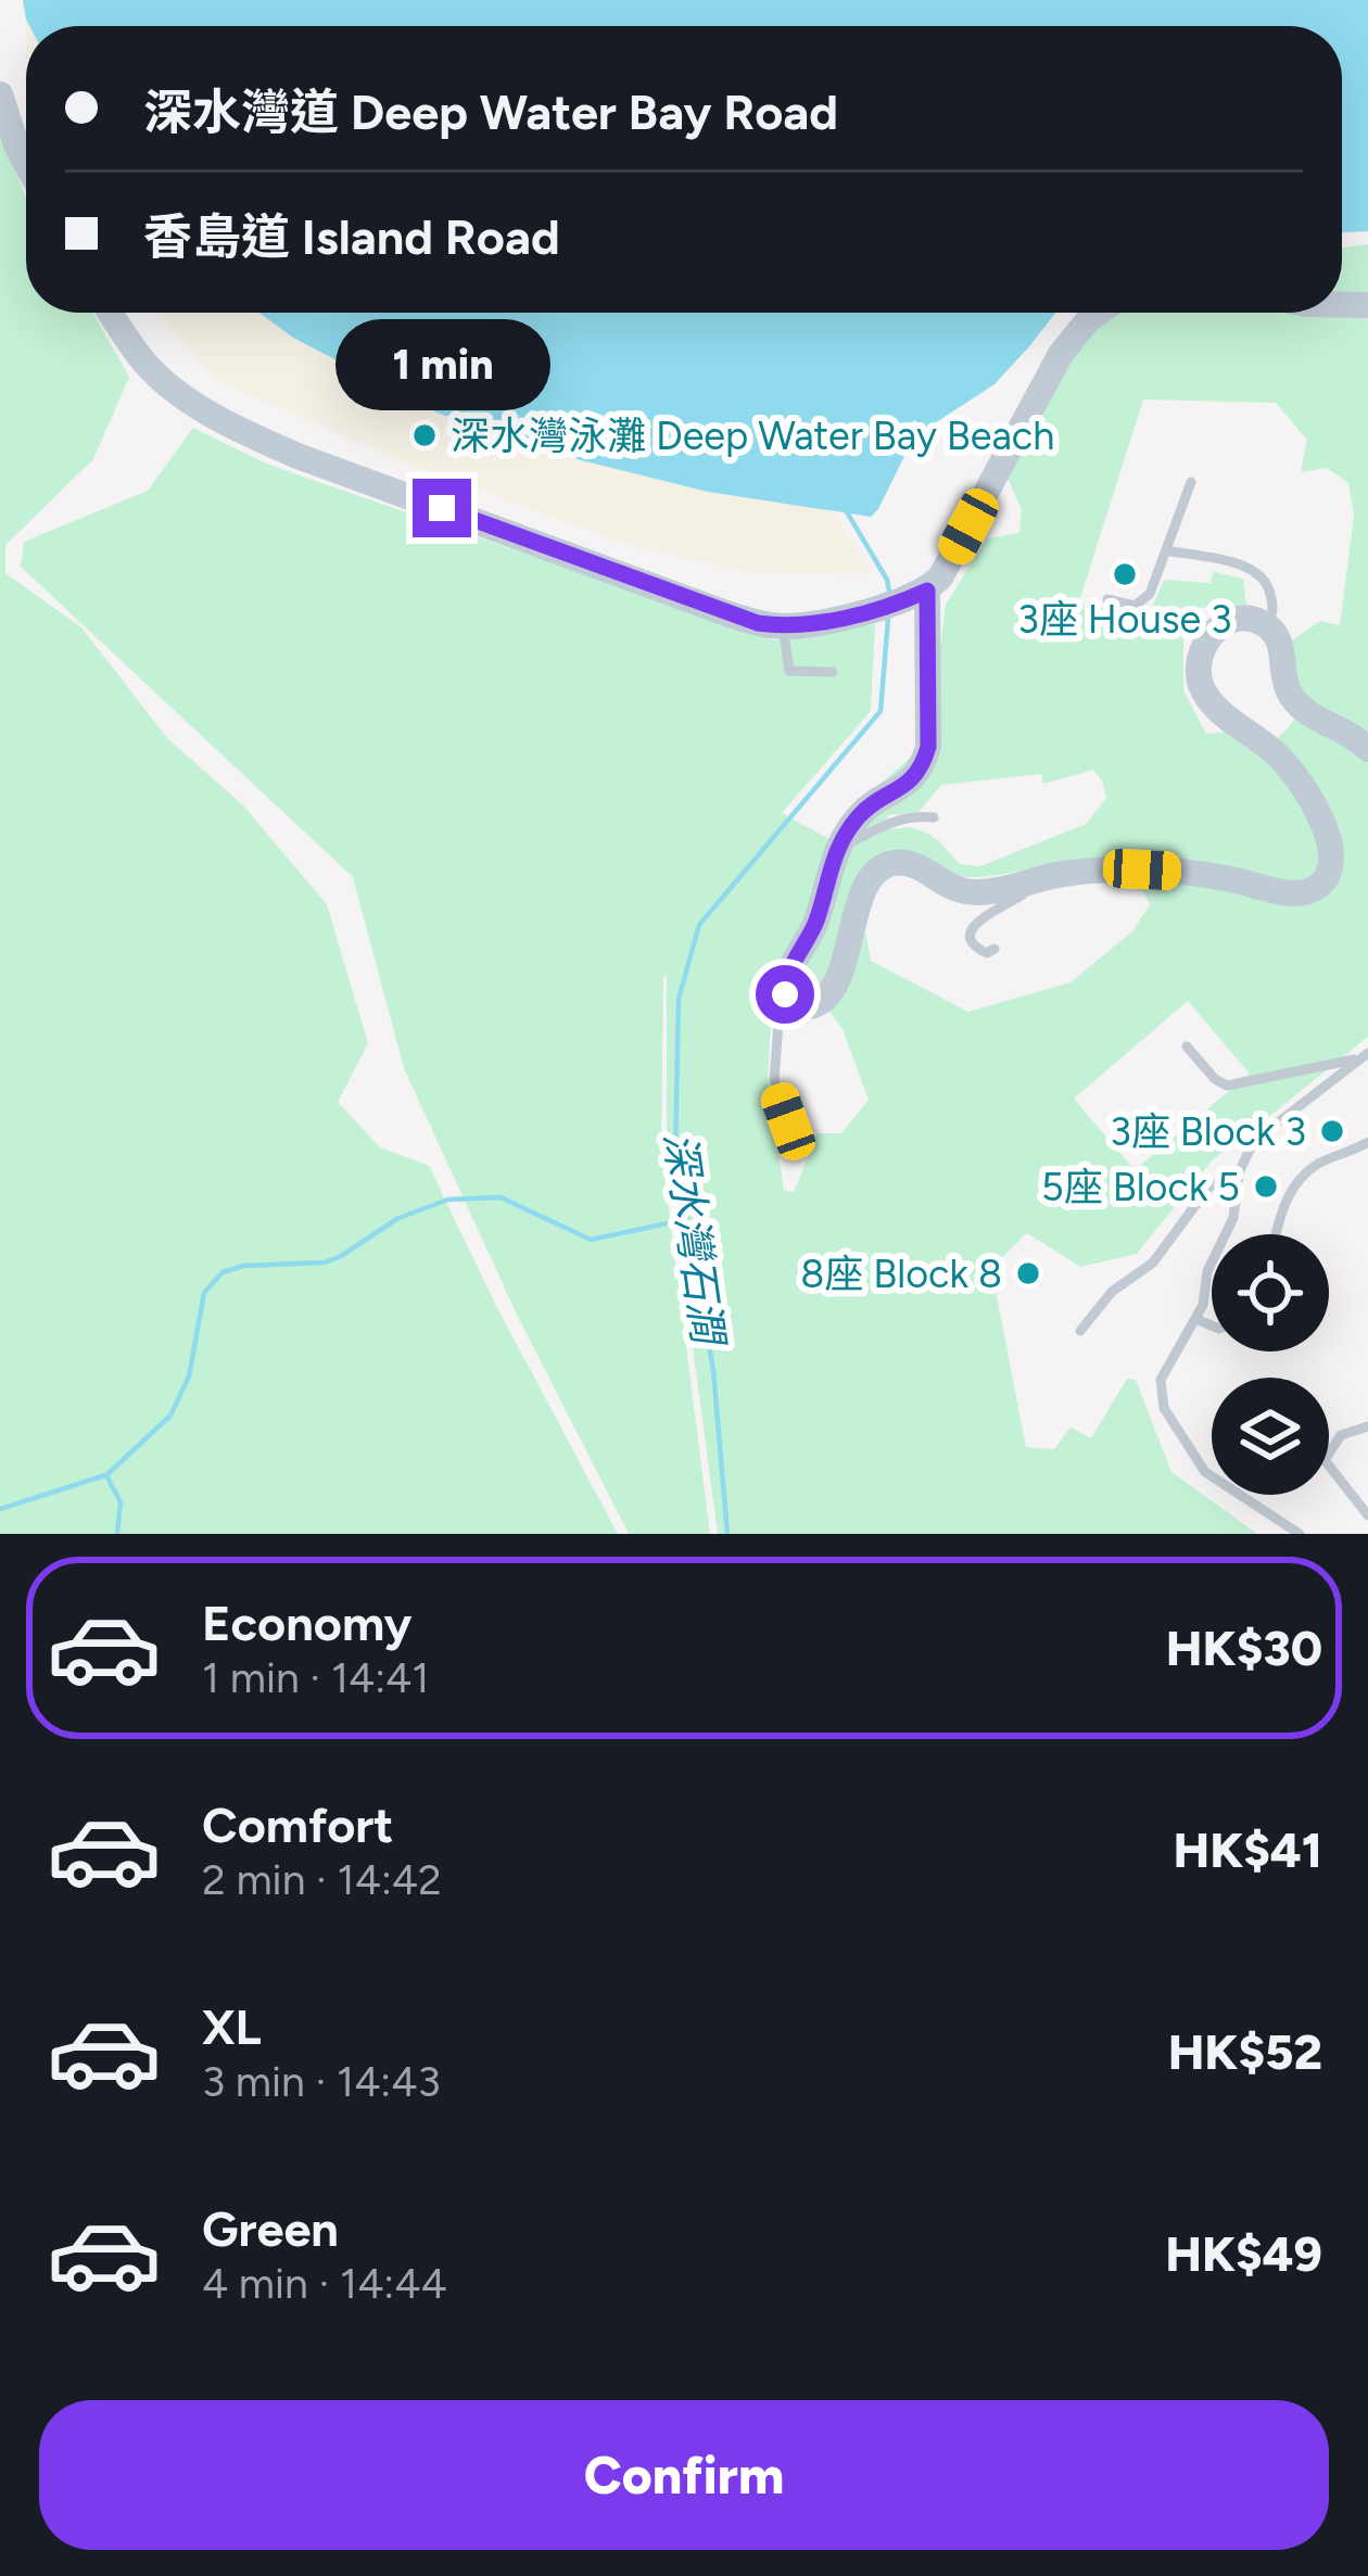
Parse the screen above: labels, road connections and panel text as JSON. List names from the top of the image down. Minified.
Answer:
{"water":["深水灣石澗"],"places":["深水灣泳灘 Deep Water Bay Beach","3座 House 3","3座 Block 3","5座 Block 5","8座 Block 8"],"page":{"banner":["深水灣道 Deep Water Bay Road","香島道 Island Road"],"bubble":"1 min","list":[{"name":"Economy","note":"1 min · 14:41","value":"HK$30"},{"name":"Comfort","note":"2 min · 14:42","value":"HK$41"},{"name":"XL","note":"3 min · 14:43","value":"HK$52"},{"name":"Green","note":"4 min · 14:44","value":"HK$49"}],"buttons":"Confirm"}}
